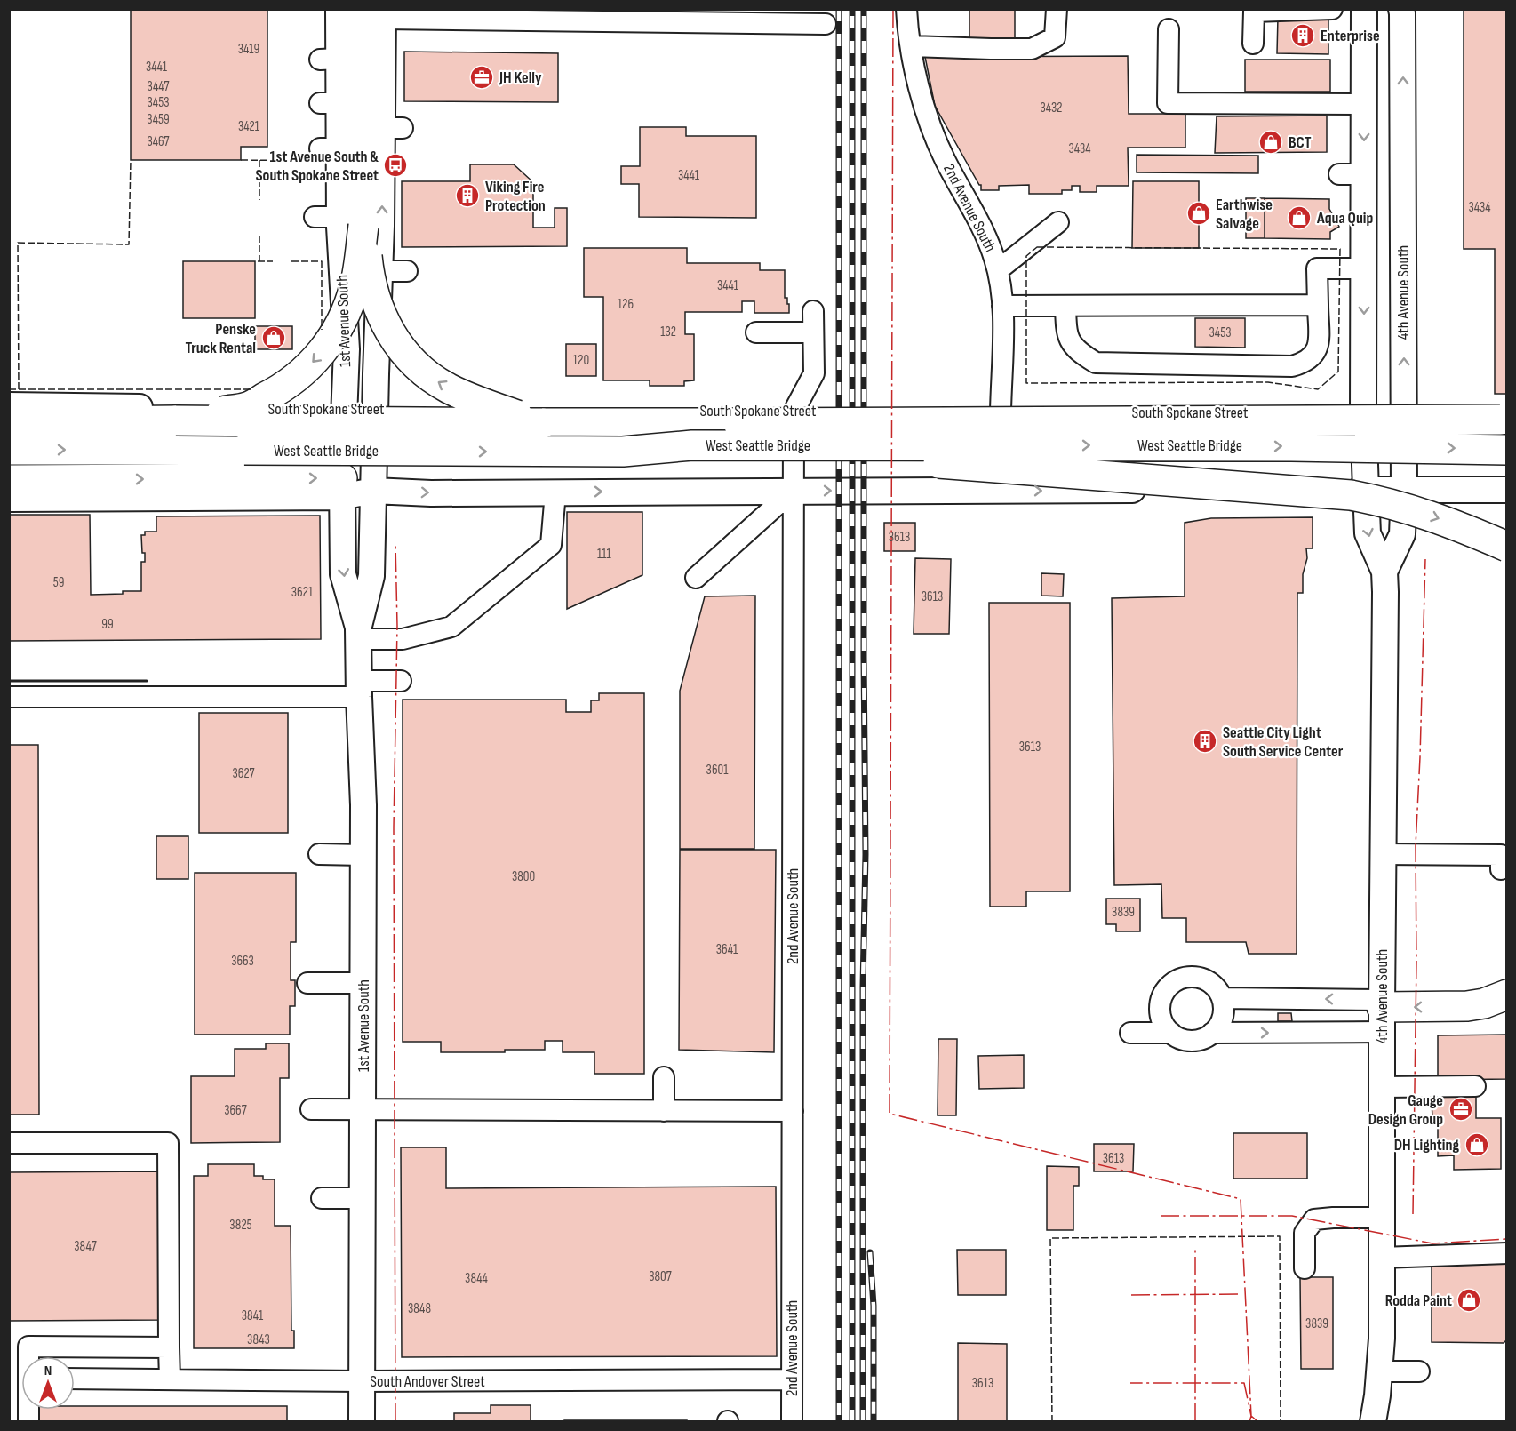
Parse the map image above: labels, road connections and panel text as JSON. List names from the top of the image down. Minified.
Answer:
{"streets":{"highway":["West Seattle Bridge"],"main road":["4th Avenue South","1st Avenue South","South Spokane Street"],"street":["2nd Avenue South","South Andover Street"]},"crossings":[["2nd Avenue South","South Spokane Street"],["2nd Avenue South","South Andover Street"],["4th Avenue South","South Spokane Street"],["1st Avenue South","South Spokane Street"],["1st Avenue South","South Andover Street"]],"places":{"building":["Enterprise","Viking Fire Protection","Seattle City Light South Service Center"],"office":["JH Kelly","Gauge Design Group"],"shop":["BCT","Earthwise Salvage","Aqua Quip","Penske Truck Rental","DH Lighting","Rodda Paint"],"bus stop":["1st Avenue South & South Spokane Street"]},"house_numbers":["3419","3441","3447","3453","3432","3459","3421","3467","3434","3441","3434","3441","126","132","3453","120","3613","111","59","3621","3613","99","3613","3601","3627","3800","3839","3641","3663","3667","3613","3825","3847","3807","3844","3848","3841","3839","3843","3613"],"north":"top"}
